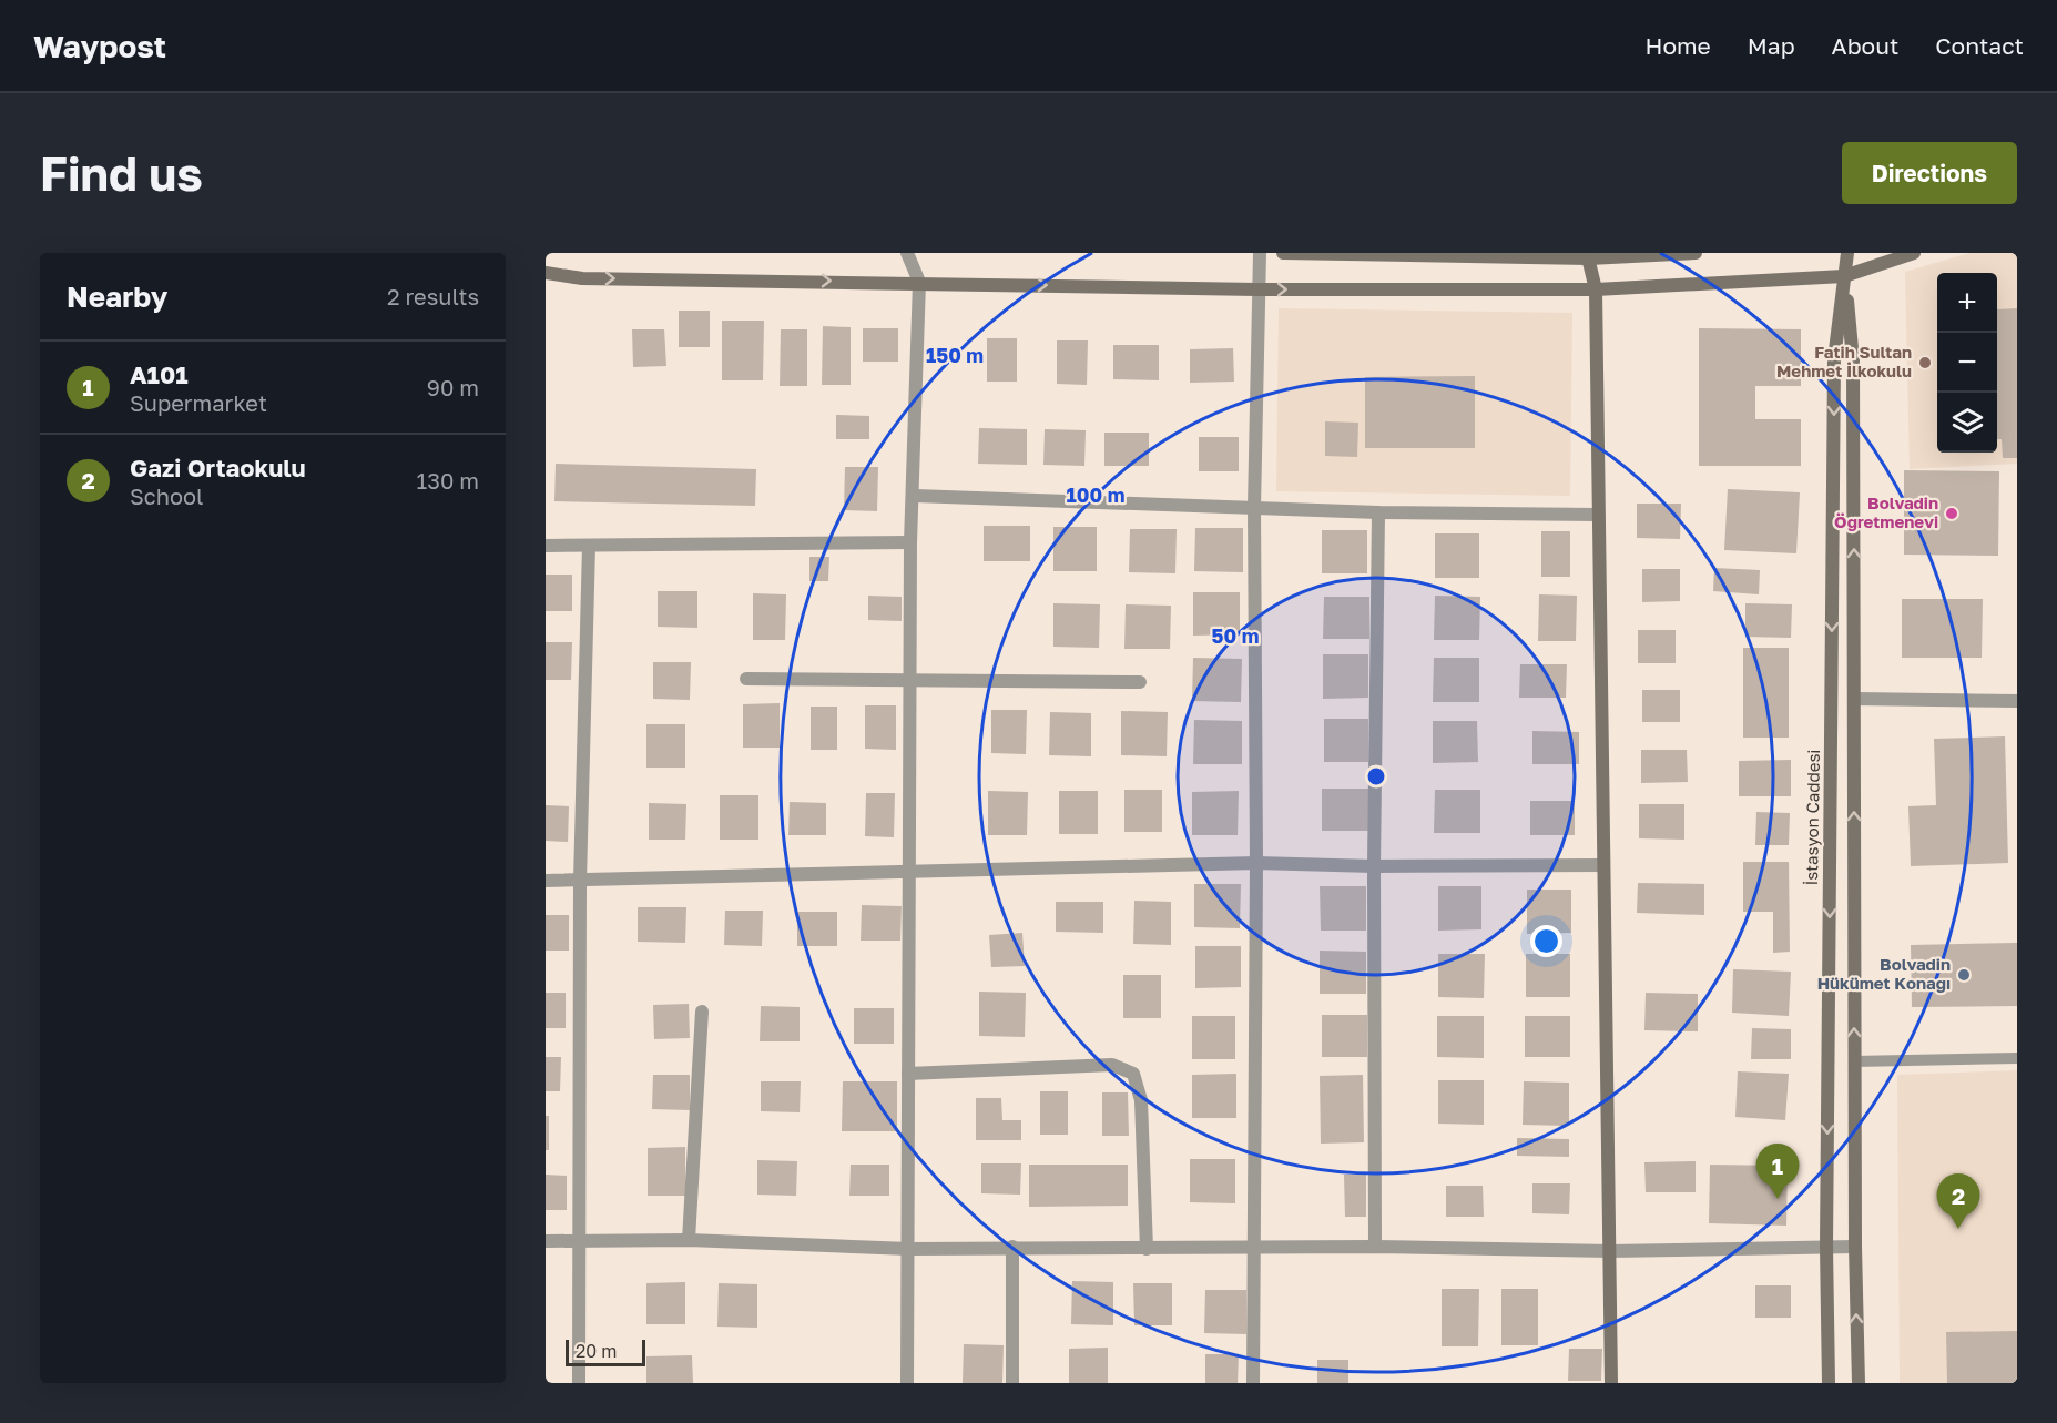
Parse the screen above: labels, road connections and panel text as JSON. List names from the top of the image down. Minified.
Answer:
{"streets":{"main road":["İstasyon Caddesi"]},"places":["Fatih Sultan Mehmet İlkokulu","Bolvadin Öğretmenevi","Bolvadin Hükümet Konağı"],"scale_bar":"20 m","page":{"header":"Waypost","nav":["Home","Map","About","Contact"],"buttons":"Directions","title":"Find us","heading":["Nearby","2 results"],"map_buttons":["+","−"],"list":[{"mark":"1","name":"A101","note":"Supermarket","value":"90 m"},{"mark":"2","name":"Gazi Ortaokulu","note":"School","value":"130 m"}],"pins":["1","2"],"scale":"20 m"},"rings":["150 m","100 m","50 m"]}
